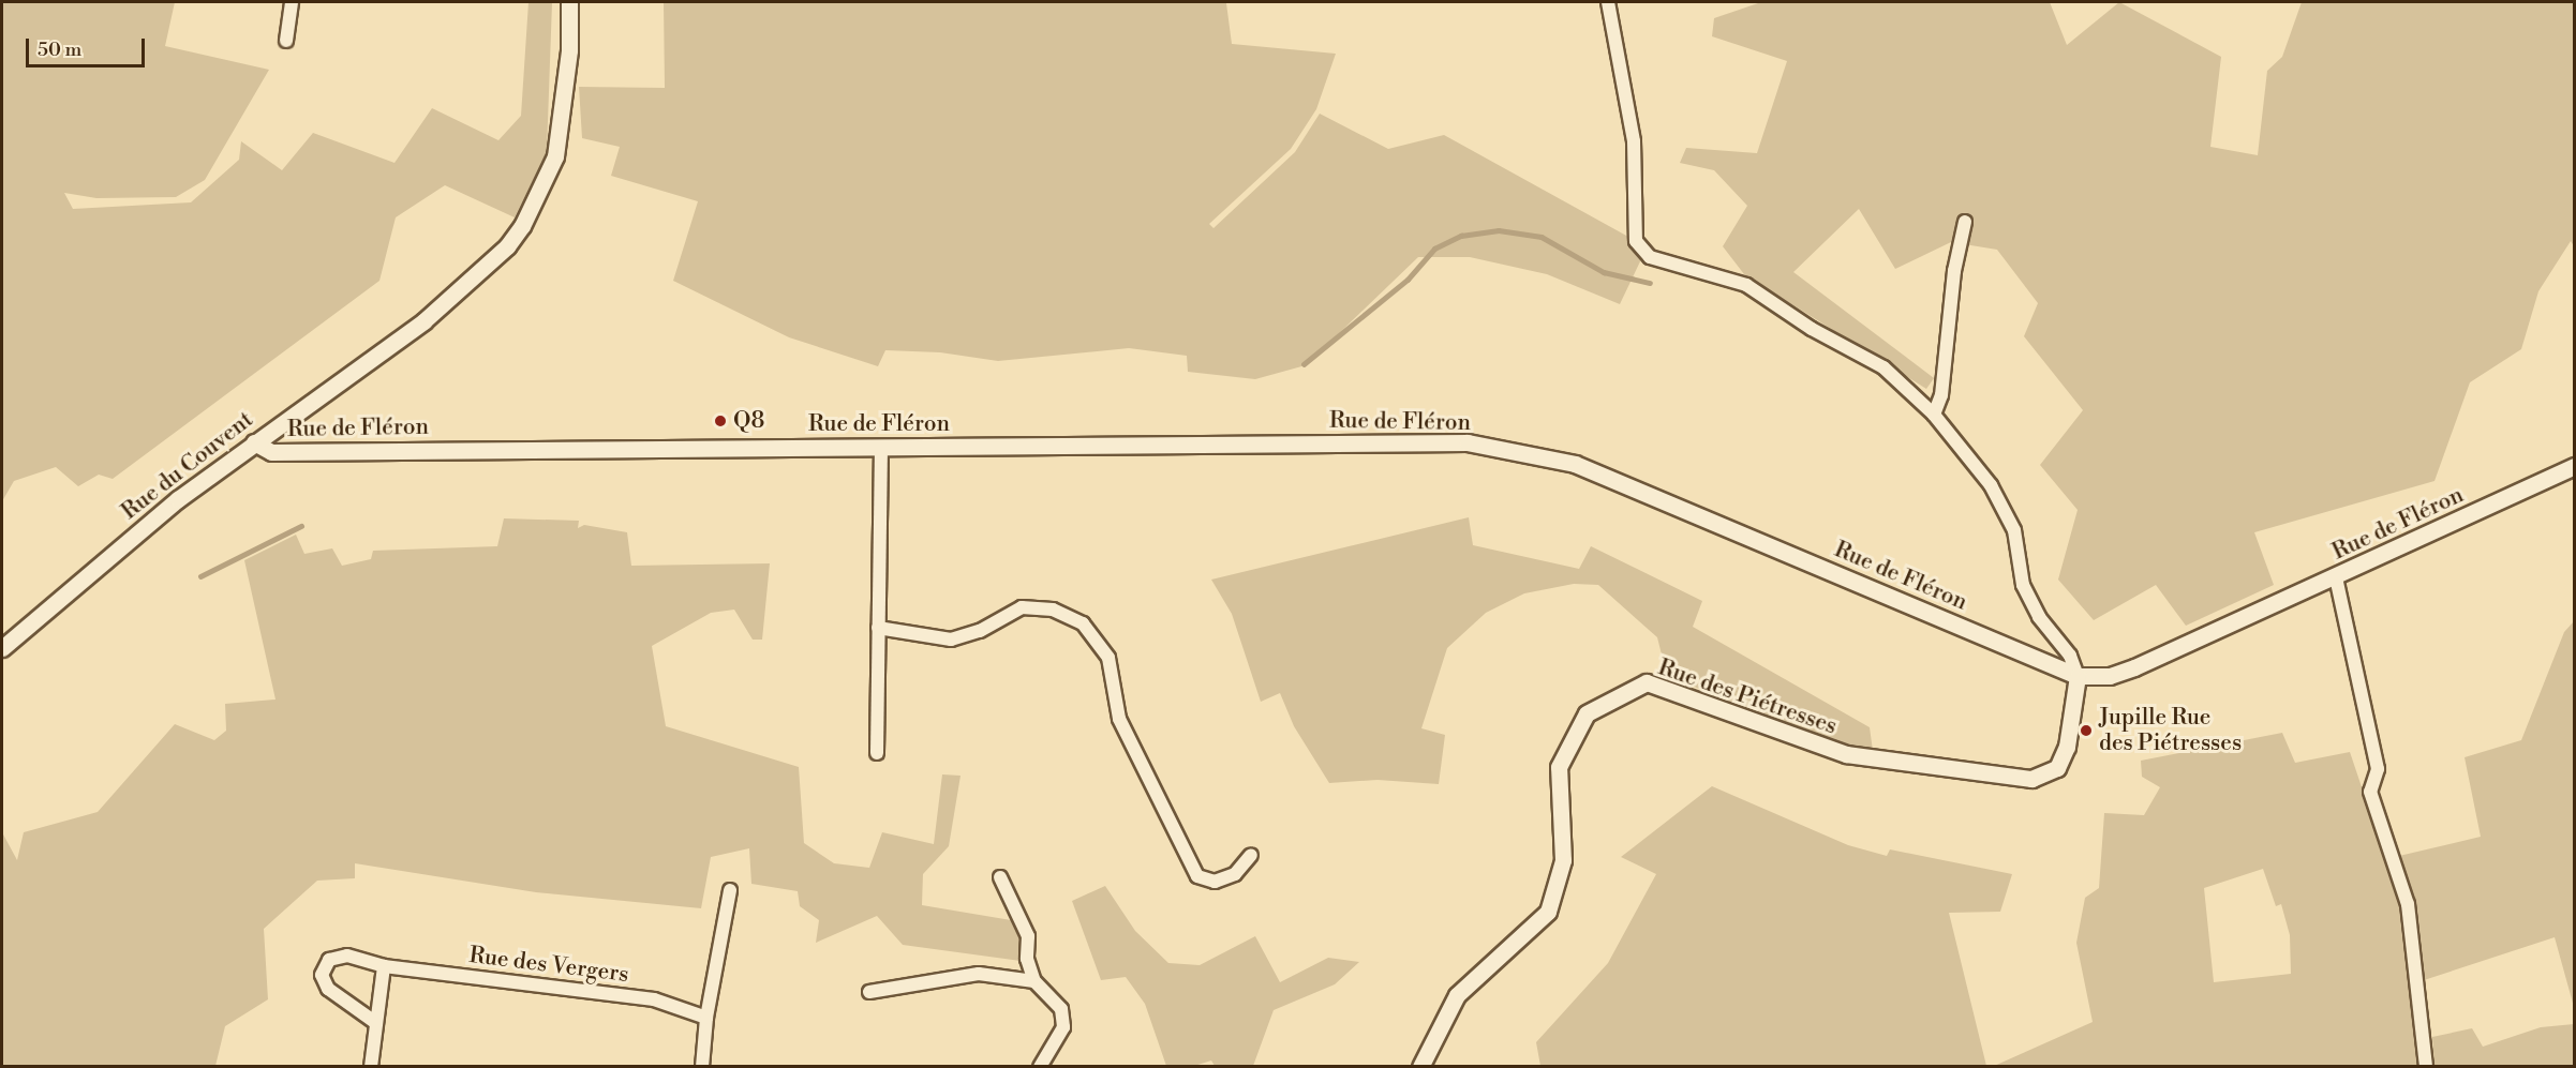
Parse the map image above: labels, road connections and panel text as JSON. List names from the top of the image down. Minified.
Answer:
{"streets":{"street":["Rue de Fléron","Rue du Couvent","Rue des Piétresses","Rue des Vergers"]},"crossings":[["Rue de Fléron","Rue du Couvent"],["Rue de Fléron","Rue des Piétresses"]],"places":["Q8","Jupille Rue des Piétresses"],"scale_bar":"50 m"}
